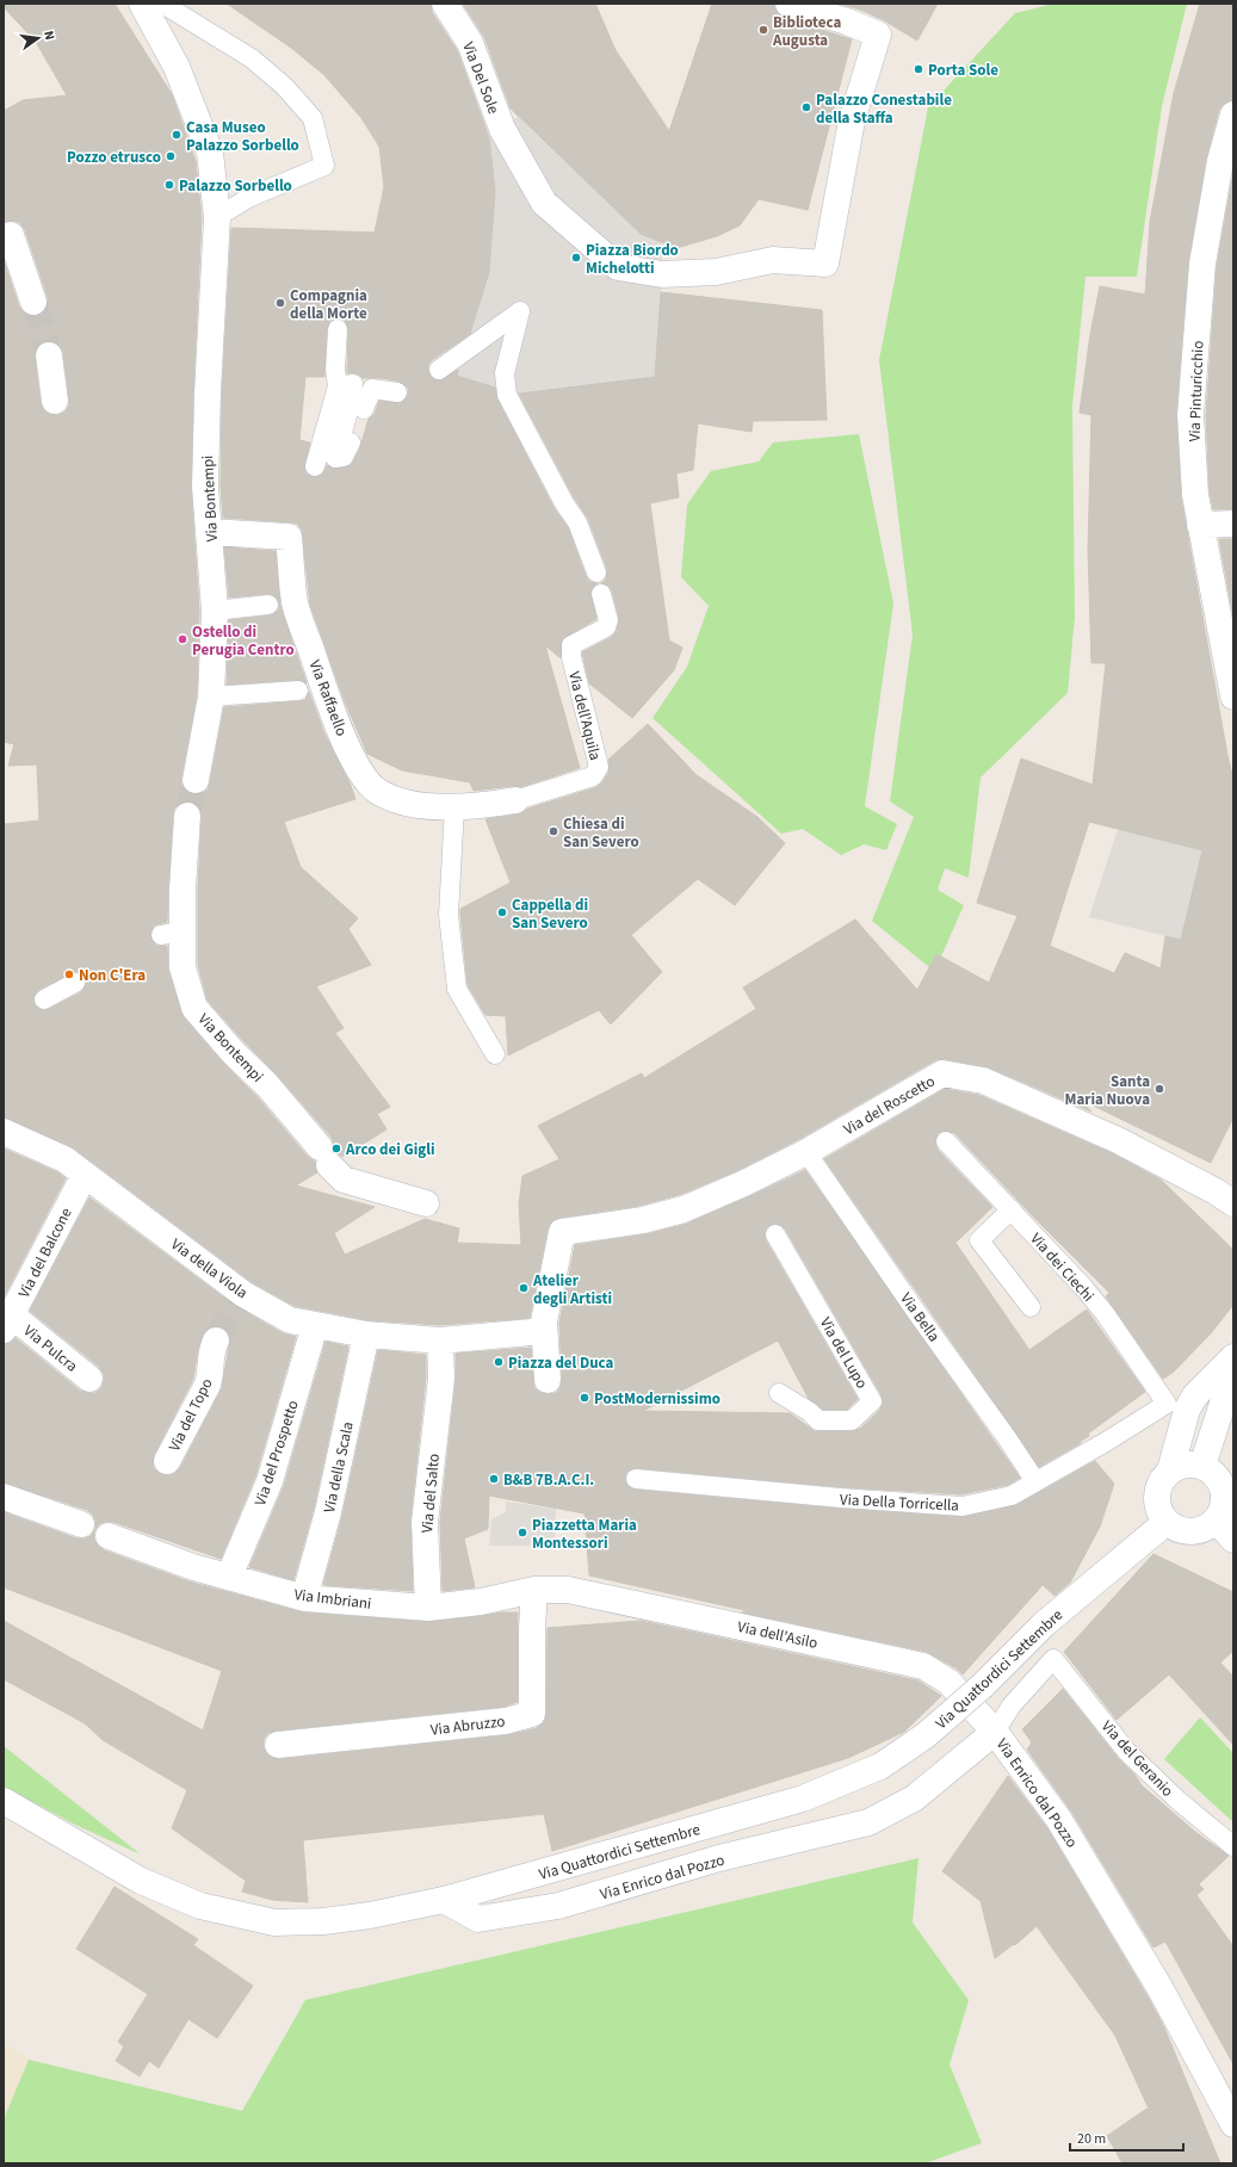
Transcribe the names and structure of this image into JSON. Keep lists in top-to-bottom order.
{
  "streets": {
    "street": [
      "Via Del Sole",
      "Via Pinturicchio",
      "Via Bontempi",
      "Via Raffaello",
      "Via del Roscetto",
      "Via del Balcone",
      "Via della Viola",
      "Via Pulcra",
      "Via del Topo",
      "Via del Prospetto",
      "Via della Scala",
      "Via del Salto",
      "Via Imbriani",
      "Via dell'Asilo",
      "Via Quattordici Settembre",
      "Via Abruzzo",
      "Via Enrico dal Pozzo"
    ],
    "lane": [
      "Via dell'Aquila",
      "Via dei Ciechi",
      "Via Bella",
      "Via del Lupo",
      "Via Della Torricella",
      "Via del Geranio"
    ]
  },
  "crossings": [
    ["Via Bontempi", "Via Raffaello"],
    ["Via Raffaello", "Via dell'Aquila"],
    ["Via del Roscetto", "Via Bella"],
    ["Via del Balcone", "Via della Viola"],
    ["Via del Balcone", "Via Pulcra"],
    ["Via dei Ciechi", "Via Della Torricella"],
    ["Via della Viola", "Via del Prospetto"],
    ["Via della Viola", "Via della Scala"],
    ["Via della Viola", "Via del Salto"],
    ["Via Bella", "Via Della Torricella"],
    ["Via del Prospetto", "Via Imbriani"],
    ["Via della Scala", "Via Imbriani"],
    ["Via del Salto", "Via Imbriani"],
    ["Via Imbriani", "Via dell'Asilo"],
    ["Via Imbriani", "Via Abruzzo"],
    ["Via dell'Asilo", "Via Abruzzo"],
    ["Via dell'Asilo", "Via del Geranio"],
    ["Via dell'Asilo", "Via Enrico dal Pozzo"],
    ["Via Quattordici Settembre", "Via Enrico dal Pozzo"],
    ["Via del Geranio", "Via Enrico dal Pozzo"]
  ],
  "places": [
    "Biblioteca Augusta",
    "Porta Sole",
    "Palazzo Conestabile della Staffa",
    "Casa Museo Palazzo Sorbello",
    "Pozzo etrusco",
    "Palazzo Sorbello",
    "Piazza Biordo Michelotti",
    "Compagnia della Morte",
    "Ostello di Perugia Centro",
    "Chiesa di San Severo",
    "Cappella di San Severo",
    "Non C'Era",
    "Santa Maria Nuova",
    "Arco dei Gigli",
    "Atelier degli Artisti",
    "Piazza del Duca",
    "PostModernissimo",
    "B&B 7B.A.C.I.",
    "Piazzetta Maria Montessori"
  ],
  "scale_bar": "20 m",
  "north": "right"
}
